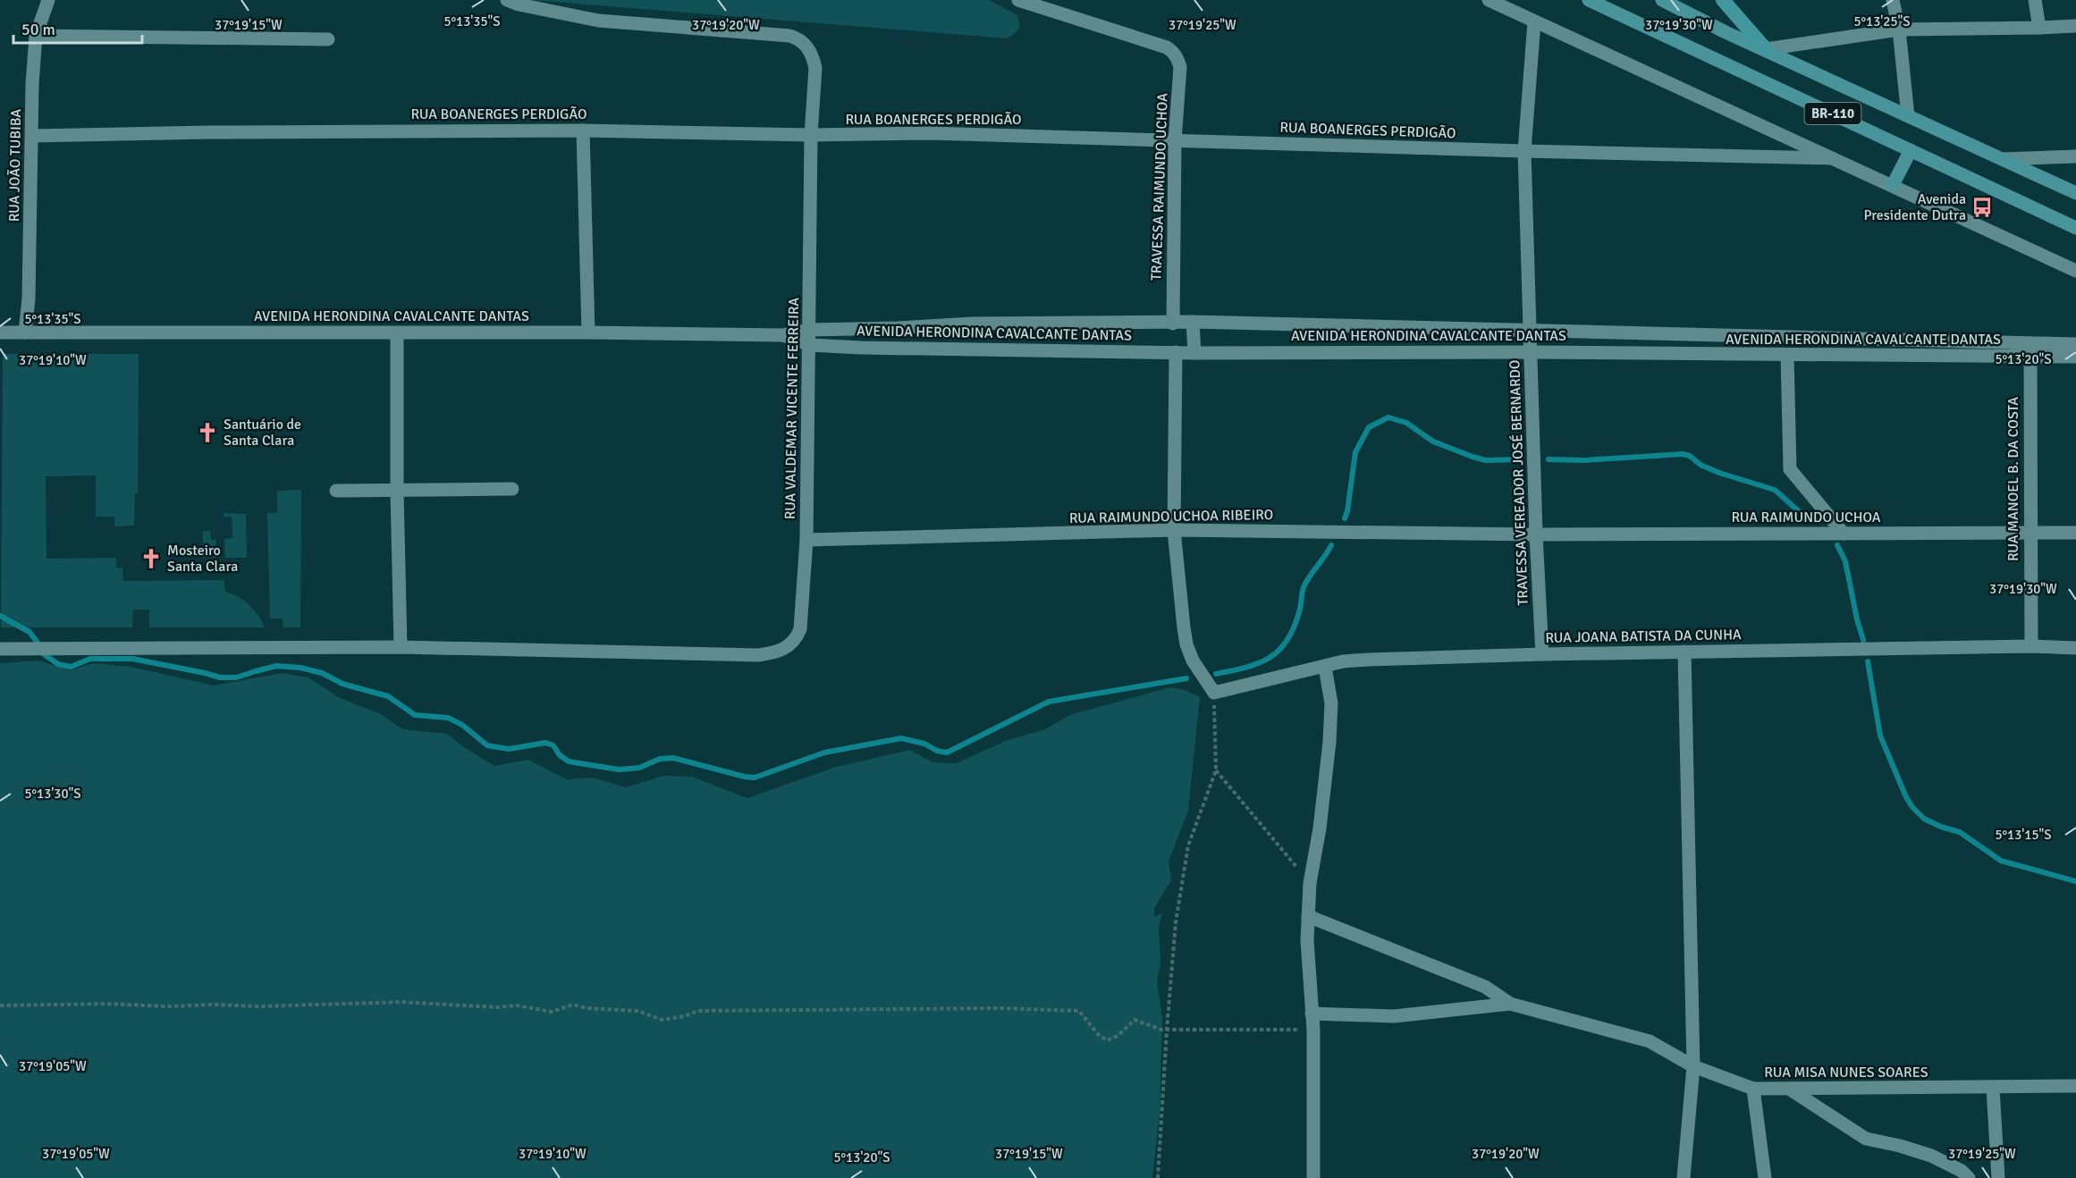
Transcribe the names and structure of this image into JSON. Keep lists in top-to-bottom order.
{
  "streets": {
    "highway": ["BR-110"],
    "street": [
      "RUA BOANERGES PERDIGÃO",
      "RUA JOÃO TUBIBA",
      "TRAVESSA RAIMUNDO UCHOA",
      "AVENIDA HERONDINA CAVALCANTE DANTAS",
      "RUA VALDEMAR VICENTE FERREIRA",
      "RUA MANOEL B. DA COSTA",
      "TRAVESSA VEREADOR JOSÉ BERNARDO",
      "RUA RAIMUNDO UCHOA RIBEIRO",
      "RUA RAIMUNDO UCHOA",
      "RUA JOANA BATISTA DA CUNHA",
      "RUA MISA NUNES SOARES"
    ]
  },
  "crossings": [
    ["RUA BOANERGES PERDIGÃO", "RUA JOÃO TUBIBA"],
    ["RUA BOANERGES PERDIGÃO", "TRAVESSA RAIMUNDO UCHOA"],
    ["RUA BOANERGES PERDIGÃO", "RUA VALDEMAR VICENTE FERREIRA"],
    ["RUA BOANERGES PERDIGÃO", "TRAVESSA VEREADOR JOSÉ BERNARDO"],
    ["RUA JOÃO TUBIBA", "AVENIDA HERONDINA CAVALCANTE DANTAS"],
    ["TRAVESSA RAIMUNDO UCHOA", "AVENIDA HERONDINA CAVALCANTE DANTAS"],
    ["AVENIDA HERONDINA CAVALCANTE DANTAS", "RUA VALDEMAR VICENTE FERREIRA"],
    ["AVENIDA HERONDINA CAVALCANTE DANTAS", "RUA MANOEL B. DA COSTA"],
    ["AVENIDA HERONDINA CAVALCANTE DANTAS", "TRAVESSA VEREADOR JOSÉ BERNARDO"],
    ["RUA VALDEMAR VICENTE FERREIRA", "RUA RAIMUNDO UCHOA RIBEIRO"],
    ["RUA MANOEL B. DA COSTA", "RUA RAIMUNDO UCHOA"],
    ["RUA MANOEL B. DA COSTA", "RUA JOANA BATISTA DA CUNHA"],
    ["TRAVESSA VEREADOR JOSÉ BERNARDO", "RUA RAIMUNDO UCHOA RIBEIRO"],
    ["TRAVESSA VEREADOR JOSÉ BERNARDO", "RUA RAIMUNDO UCHOA"],
    ["TRAVESSA VEREADOR JOSÉ BERNARDO", "RUA JOANA BATISTA DA CUNHA"],
    ["RUA RAIMUNDO UCHOA RIBEIRO", "RUA RAIMUNDO UCHOA"]
  ],
  "places": {
    "bus stop": ["Avenida Presidente Dutra"],
    "church": ["Santuário de Santa Clara", "Mosteiro Santa Clara"]
  },
  "scale_bar": "50 m",
  "coordinates": [
    "5°13'35\"S",
    "5°13'25\"S",
    "37°19'15\"W",
    "37°19'20\"W",
    "37°19'25\"W",
    "37°19'30\"W",
    "5°13'20\"S",
    "37°19'10\"W",
    "5°13'30\"S",
    "5°13'15\"S",
    "37°19'05\"W"
  ]
}
